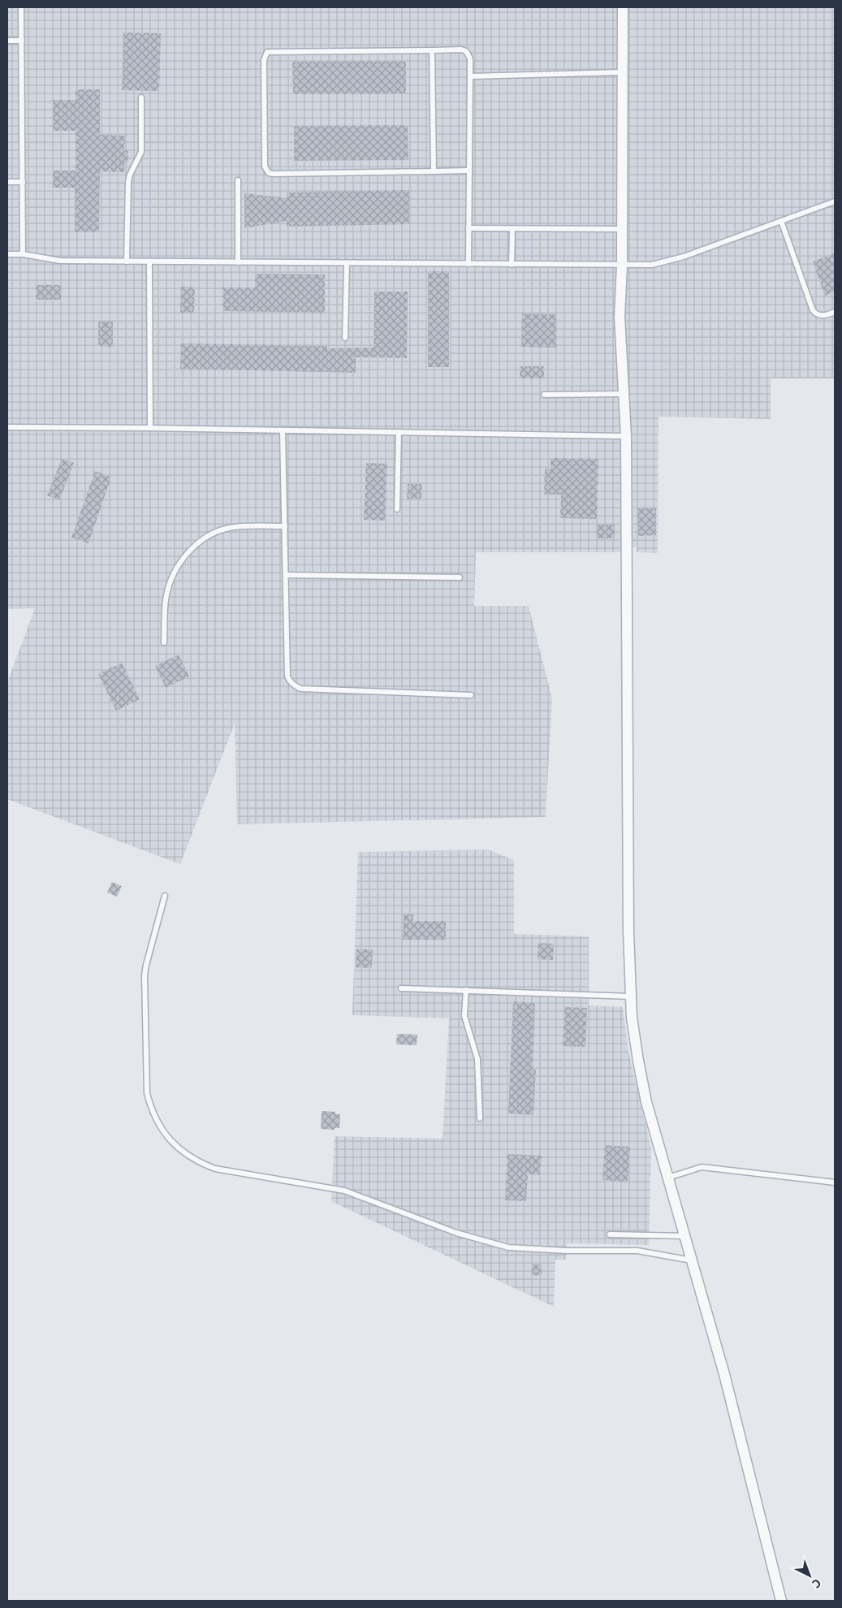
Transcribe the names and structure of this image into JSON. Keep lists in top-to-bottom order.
{
  "north": "bottom right"
}
